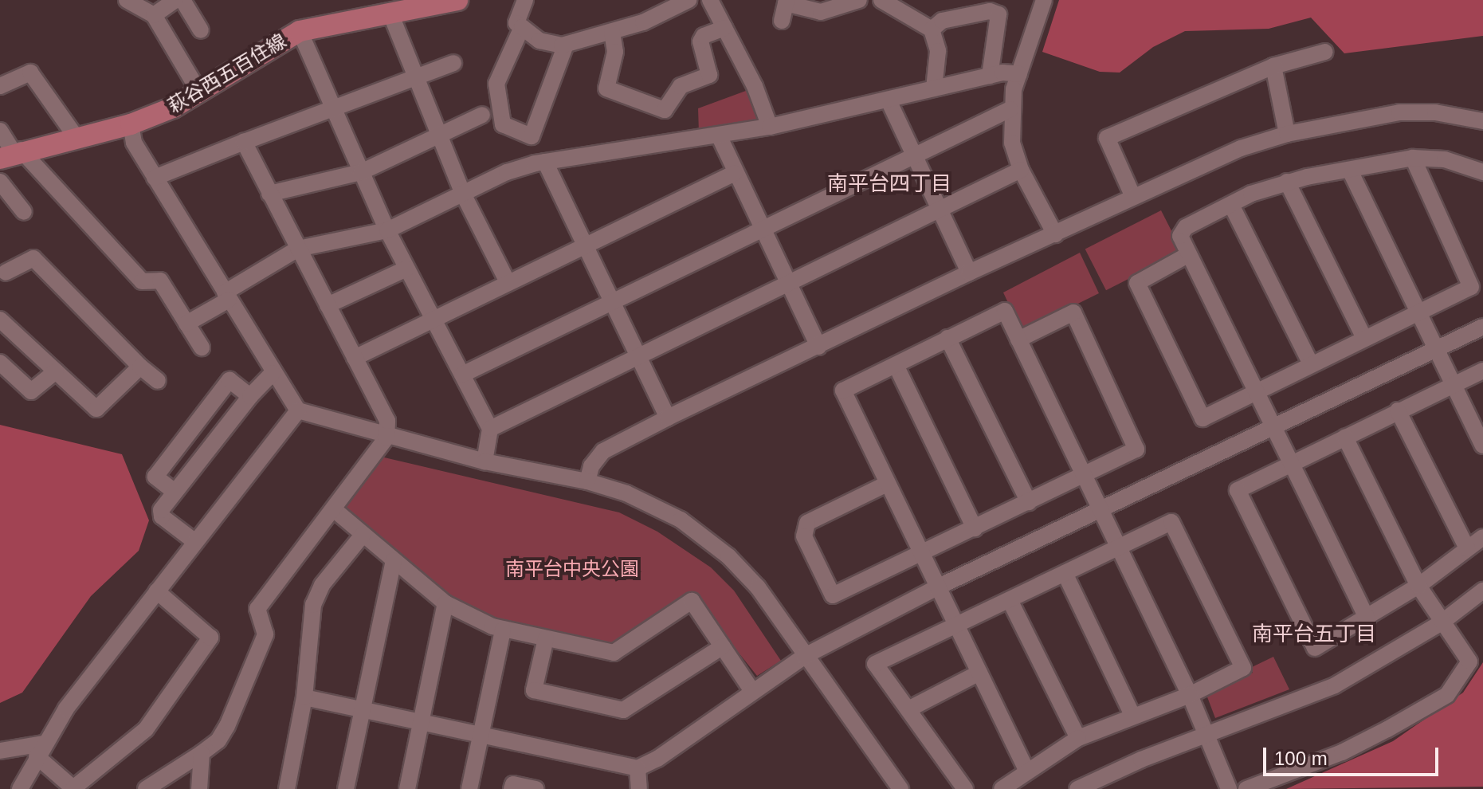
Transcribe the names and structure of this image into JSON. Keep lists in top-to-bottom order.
{
  "streets": {
    "main road": ["萩谷西五百住線"]
  },
  "districts": ["南平台四丁目", "南平台五丁目"],
  "parks": ["南平台中央公園"],
  "scale_bar": "100 m"
}
